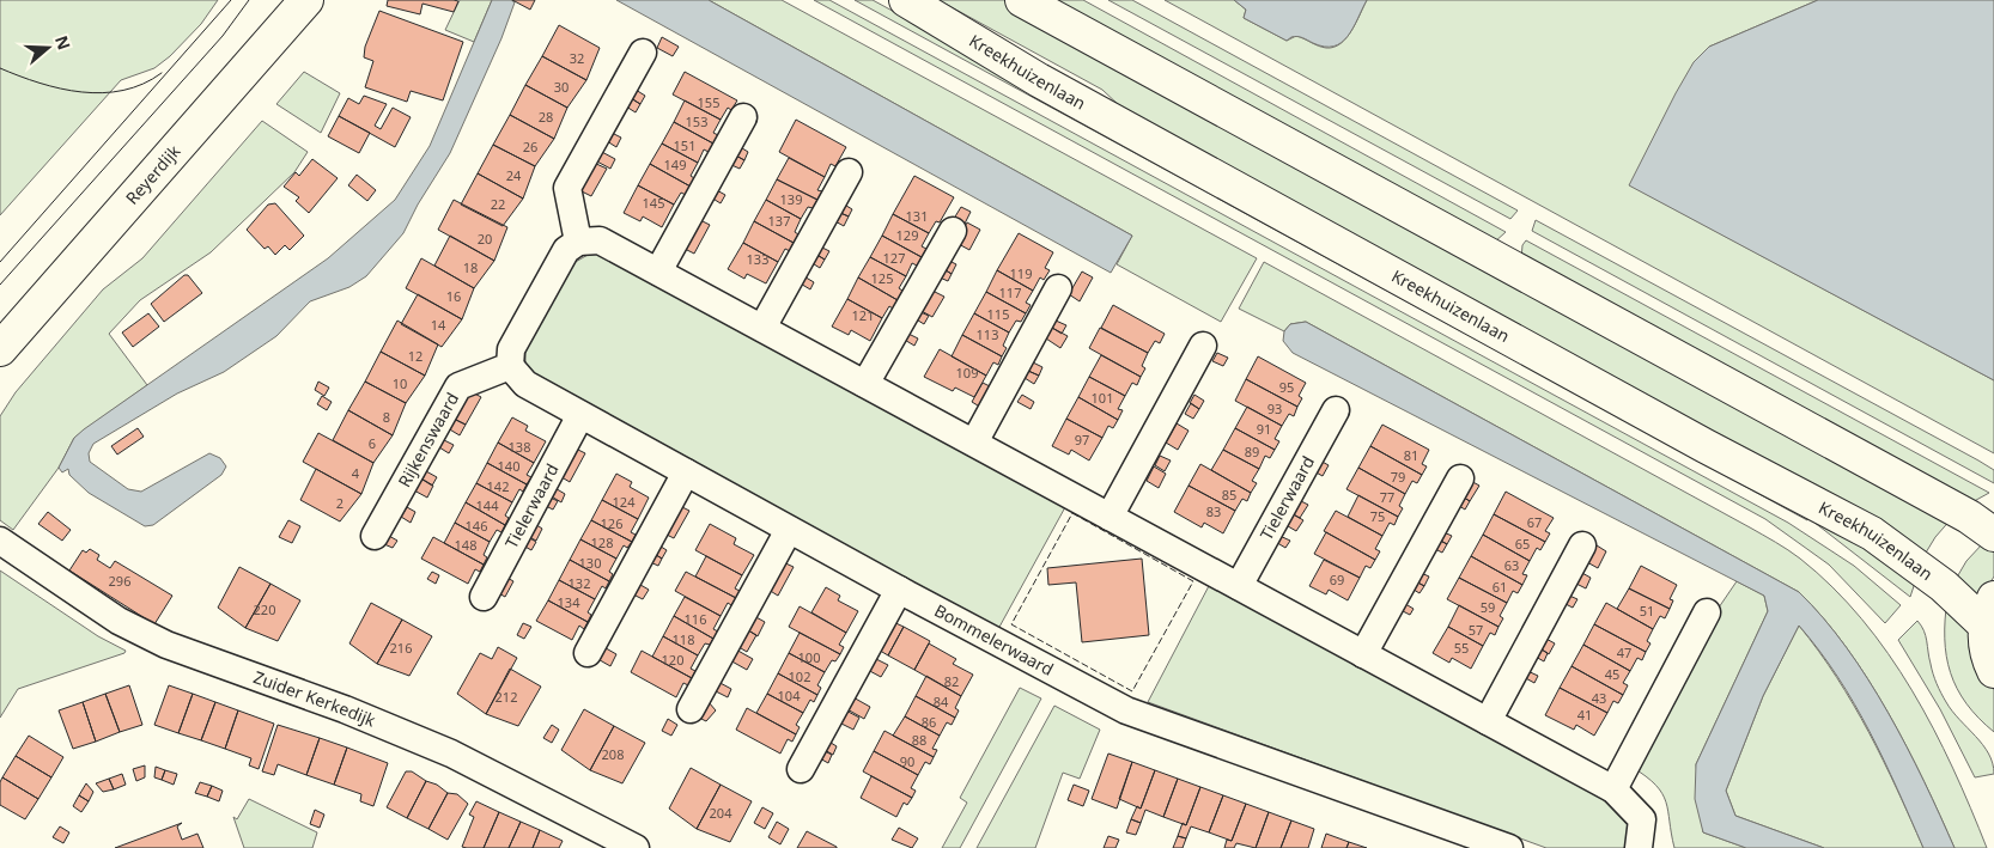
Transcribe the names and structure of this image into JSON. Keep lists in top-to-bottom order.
{
  "streets": {
    "main road": ["Kreekhuizenlaan", "Reyerdijk"],
    "street": [
      "Rijkenswaard",
      "Tielerwaard",
      "Bommelerwaard",
      "Zuider Kerkedijk"
    ]
  },
  "crossings": [
    ["Rijkenswaard", "Bommelerwaard"],
    ["Tielerwaard", "Bommelerwaard"]
  ],
  "house_numbers": [
    "32",
    "30",
    "155",
    "28",
    "153",
    "151",
    "26",
    "149",
    "24",
    "139",
    "145",
    "22",
    "131",
    "137",
    "129",
    "20",
    "127",
    "133",
    "18",
    "119",
    "125",
    "117",
    "16",
    "115",
    "121",
    "14",
    "113",
    "12",
    "109",
    "10",
    "95",
    "101",
    "93",
    "8",
    "91",
    "97",
    "6",
    "138",
    "89",
    "81",
    "140",
    "4",
    "79",
    "142",
    "85",
    "77",
    "124",
    "2",
    "144",
    "83",
    "75",
    "67",
    "126",
    "146",
    "128",
    "65",
    "148",
    "130",
    "63",
    "69",
    "296",
    "132",
    "61",
    "134",
    "59",
    "220",
    "51",
    "116",
    "57",
    "118",
    "216",
    "55",
    "47",
    "100",
    "120",
    "45",
    "102",
    "82",
    "104",
    "212",
    "43",
    "84",
    "41",
    "86",
    "88",
    "208",
    "90",
    "204"
  ],
  "north": "right"
}
